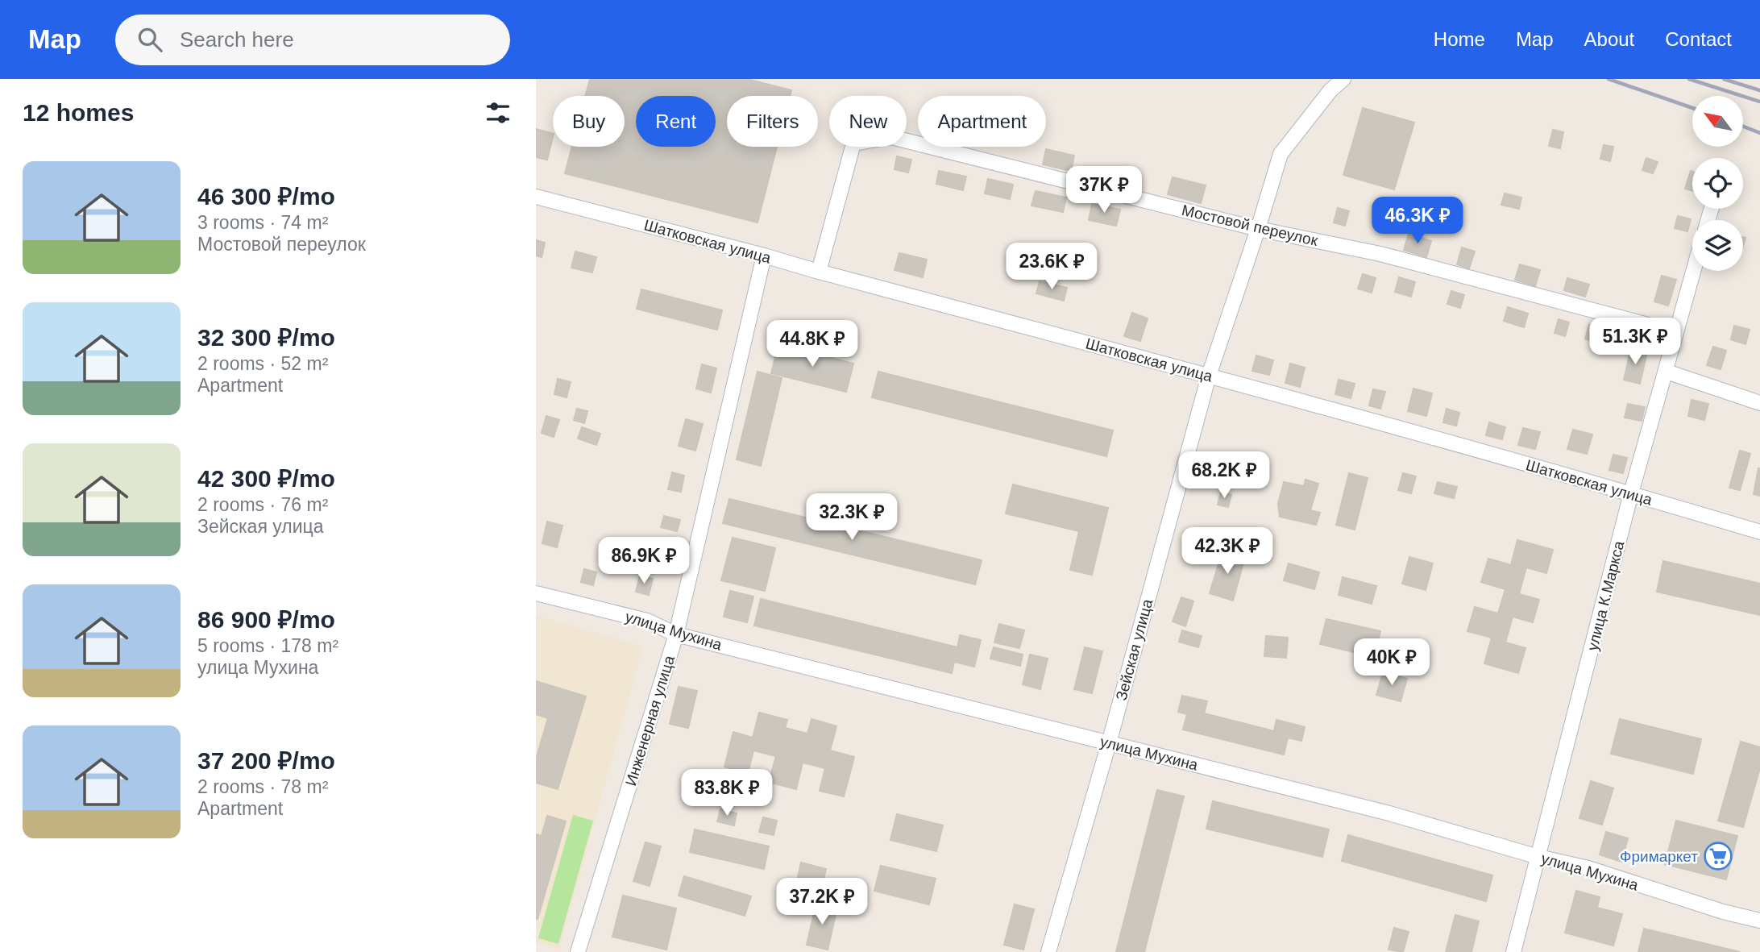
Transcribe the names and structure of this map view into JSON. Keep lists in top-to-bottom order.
{
  "streets": {
    "street": [
      "Мостовой переулок",
      "Шатковская улица",
      "улица К.Маркса",
      "улица Мухина",
      "Зейская улица",
      "Инженерная улица"
    ]
  },
  "crossings": [
    ["Мостовой переулок", "Шатковская улица"],
    ["Мостовой переулок", "улица К.Маркса"],
    ["Мостовой переулок", "Зейская улица"],
    ["Шатковская улица", "улица К.Маркса"],
    ["Шатковская улица", "Зейская улица"],
    ["Шатковская улица", "Инженерная улица"],
    ["улица К.Маркса", "улица Мухина"],
    ["улица Мухина", "Зейская улица"],
    ["улица Мухина", "Инженерная улица"]
  ],
  "places": {
    "supermarket": ["Фримаркет"]
  },
  "north": "top left",
  "page": {
    "header": "Map",
    "search": "Search here",
    "nav": [
      "Home",
      "Map",
      "About",
      "Contact"
    ],
    "heading": "12 homes",
    "chip": [
      "Buy",
      "Rent",
      "Filters",
      "New",
      "Apartment"
    ],
    "list": [
      {
        "name": "46 300 ₽/mo",
        "note": "3 rooms · 74 m² · Мостовой переулок"
      },
      {
        "name": "32 300 ₽/mo",
        "note": "2 rooms · 52 m² · Apartment"
      },
      {
        "name": "42 300 ₽/mo",
        "note": "2 rooms · 76 m² · Зейская улица"
      },
      {
        "name": "86 900 ₽/mo",
        "note": "5 rooms · 178 m² · улица Мухина"
      },
      {
        "name": "37 200 ₽/mo",
        "note": "2 rooms · 78 m² · Apartment"
      }
    ],
    "price": [
      "37K ₽",
      "46.3K ₽",
      "23.6K ₽",
      "51.3K ₽",
      "44.8K ₽",
      "68.2K ₽",
      "32.3K ₽",
      "42.3K ₽",
      "86.9K ₽",
      "40K ₽",
      "83.8K ₽",
      "37.2K ₽"
    ]
  }
}
